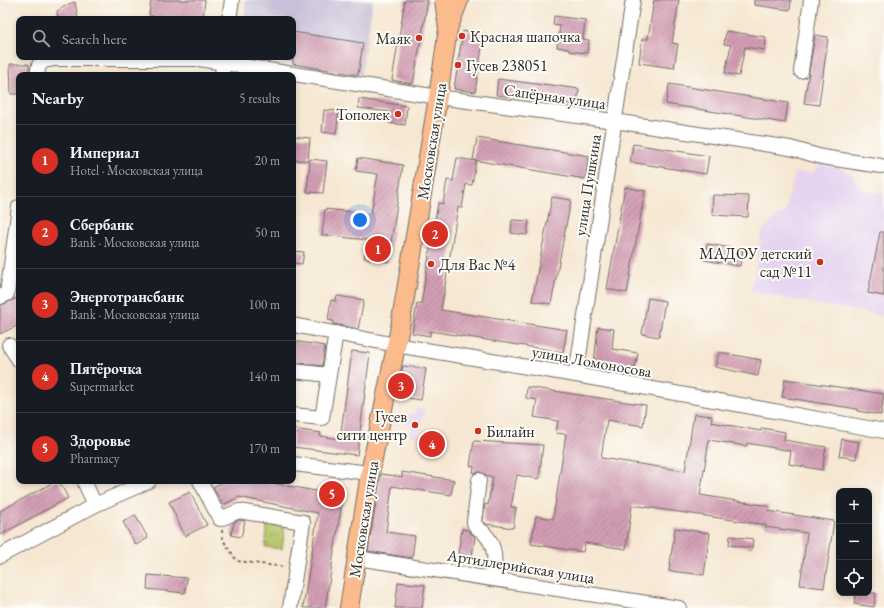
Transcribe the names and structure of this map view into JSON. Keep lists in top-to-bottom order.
{
  "streets": {
    "main road": ["Московская улица"],
    "street": [
      "Сапёрная улица",
      "улица Пушкина",
      "улица Ломоносова",
      "Артиллерийская улица"
    ]
  },
  "crossings": [
    ["Сапёрная улица", "Московская улица"],
    ["Сапёрная улица", "улица Пушкина"],
    ["Московская улица", "улица Ломоносова"],
    ["Московская улица", "Артиллерийская улица"],
    ["улица Пушкина", "улица Ломоносова"]
  ],
  "places": [
    "Красная шапочка",
    "Маяк",
    "Гусев 238051",
    "Тополек",
    "МАДОУ детский сад №11",
    "Для Вас №4",
    "Гусев сити центр",
    "Билайн"
  ],
  "page": {
    "search": "Search here",
    "heading": ["Nearby", "5 results"],
    "list": [
      {
        "mark": "1",
        "name": "Империал",
        "note": "Hotel · Московская улица",
        "value": "20 m"
      },
      {
        "mark": "2",
        "name": "Сбербанк",
        "note": "Bank · Московская улица",
        "value": "50 m"
      },
      {
        "mark": "3",
        "name": "Энерготрансбанк",
        "note": "Bank · Московская улица",
        "value": "100 m"
      },
      {
        "mark": "4",
        "name": "Пятёрочка",
        "note": "Supermarket",
        "value": "140 m"
      },
      {
        "mark": "5",
        "name": "Здоровье",
        "note": "Pharmacy",
        "value": "170 m"
      }
    ],
    "pins": [
      "2",
      "1",
      "3",
      "4",
      "5"
    ],
    "map_buttons": ["+", "−"]
  }
}
